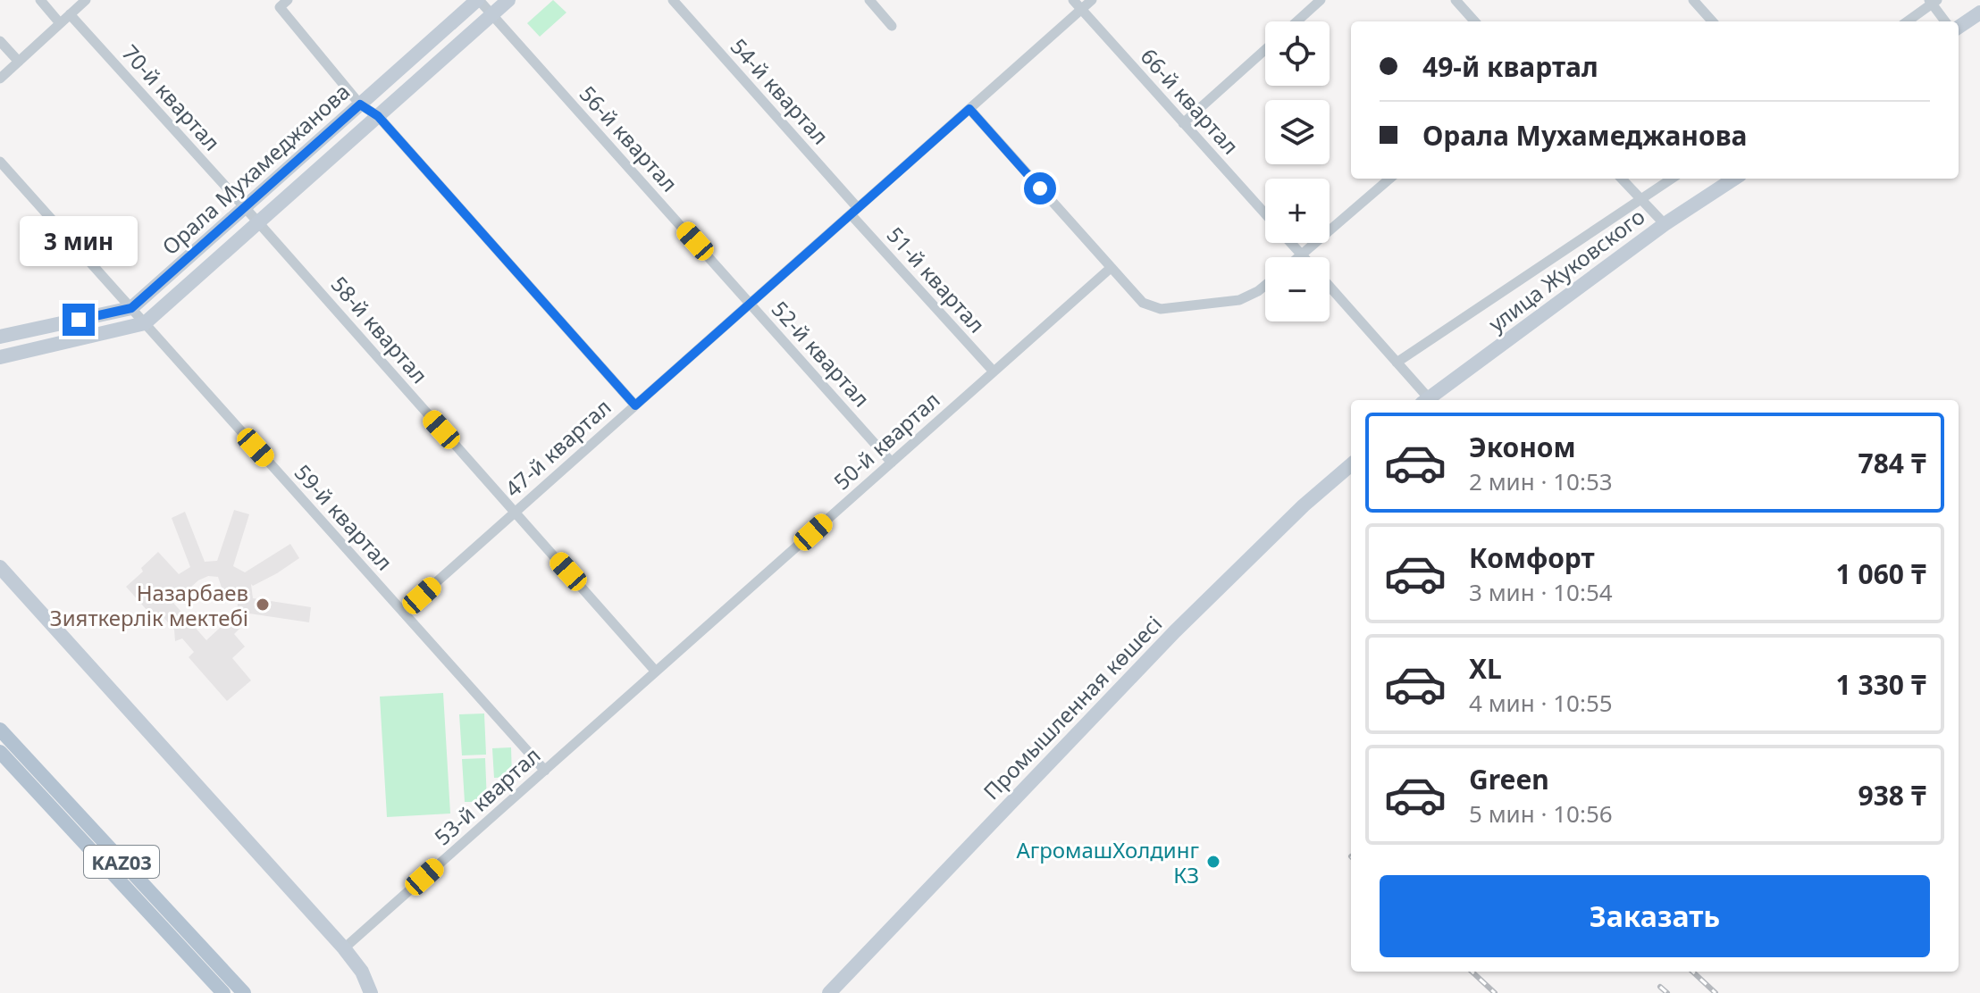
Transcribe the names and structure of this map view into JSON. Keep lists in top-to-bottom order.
{
  "streets": {
    "main road": ["KАZ03"],
    "street": [
      "54-й квартал",
      "70-й квартал",
      "66-й квартал",
      "56-й квартал",
      "Орала Мухамеджанова",
      "улица Жуковского",
      "51-й квартал",
      "58-й квартал",
      "52-й квартал",
      "50-й квартал",
      "47-й квартал",
      "59-й квартал",
      "Промышленная көшесі",
      "53-й квартал"
    ]
  },
  "crossings": [
    ["54-й квартал", "51-й квартал"],
    ["54-й квартал", "47-й квартал"],
    ["70-й квартал", "Орала Мухамеджанова"],
    ["70-й квартал", "58-й квартал"],
    ["66-й квартал", "47-й квартал"],
    ["56-й квартал", "Орала Мухамеджанова"],
    ["56-й квартал", "52-й квартал"],
    ["56-й квартал", "47-й квартал"],
    ["Орала Мухамеджанова", "58-й квартал"],
    ["Орала Мухамеджанова", "59-й квартал"],
    ["51-й квартал", "50-й квартал"],
    ["51-й квартал", "47-й квартал"],
    ["58-й квартал", "50-й квартал"],
    ["58-й квартал", "47-й квартал"],
    ["58-й квартал", "53-й квартал"],
    ["52-й квартал", "50-й квартал"],
    ["52-й квартал", "47-й квартал"],
    ["50-й квартал", "53-й квартал"],
    ["47-й квартал", "59-й квартал"],
    ["59-й квартал", "53-й квартал"]
  ],
  "places": ["Назарбаев Зияткерлік мектебі", "АгромашХолдинг КЗ"],
  "page": {
    "map_buttons": ["+", "−"],
    "banner": ["49-й квартал", "Орала Мухамеджанова"],
    "bubble": "3 мин",
    "list": [
      {
        "name": "Эконом",
        "note": "2 мин · 10:53",
        "value": "784 ₸"
      },
      {
        "name": "Комфорт",
        "note": "3 мин · 10:54",
        "value": "1 060 ₸"
      },
      {
        "name": "XL",
        "note": "4 мин · 10:55",
        "value": "1 330 ₸"
      },
      {
        "name": "Green",
        "note": "5 мин · 10:56",
        "value": "938 ₸"
      }
    ],
    "buttons": "Заказать"
  }
}
